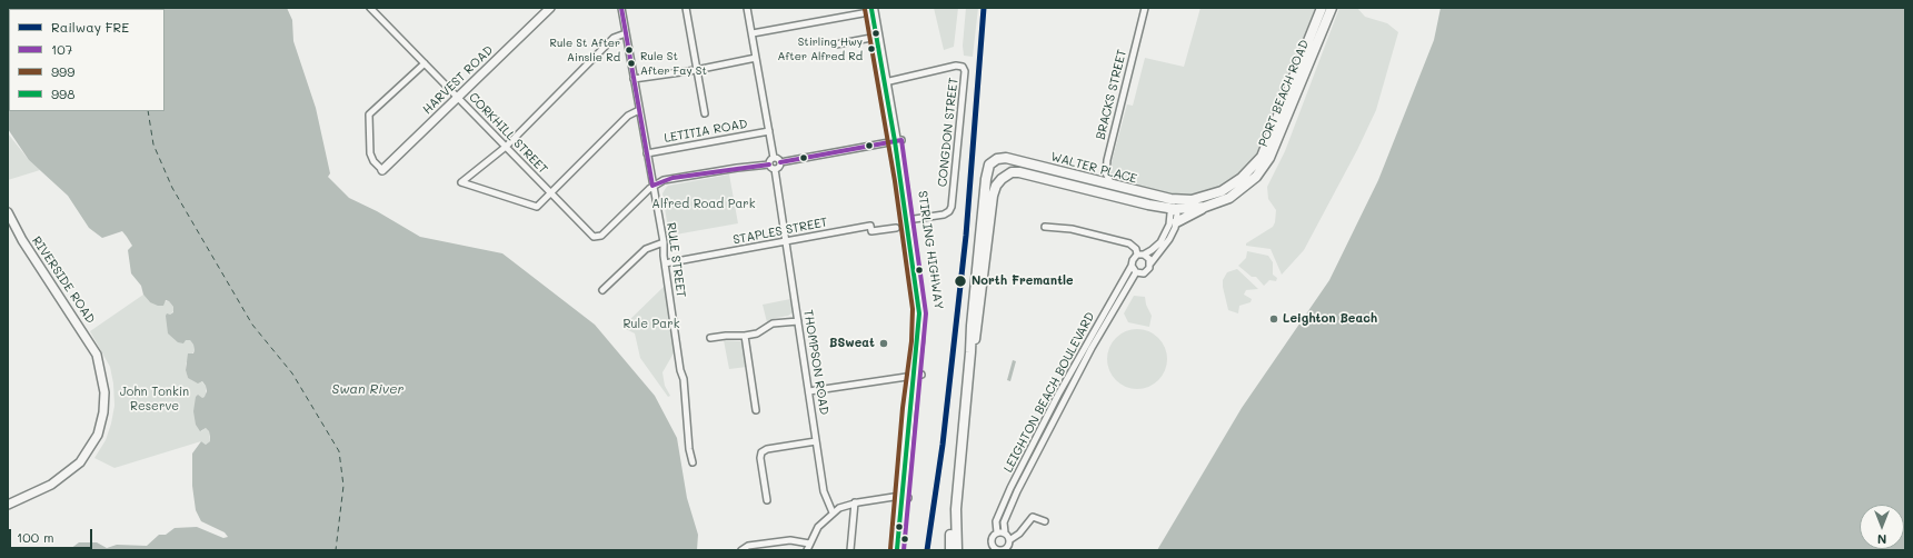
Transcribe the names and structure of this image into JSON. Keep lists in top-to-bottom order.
{
  "streets": {
    "highway": ["STIRLING HIGHWAY"],
    "main road": ["PORT BEACH ROAD", "WALTER PLACE"],
    "street": [
      "HARVEST ROAD",
      "BRACKS STREET",
      "LETITIA ROAD",
      "CONGDON STREET",
      "CORKHILL STREET",
      "STAPLES STREET",
      "RULE STREET",
      "RIVERSIDE ROAD",
      "THOMPSON ROAD",
      "LEIGHTON BEACH BOULEVARD"
    ]
  },
  "crossings": [
    ["HARVEST ROAD", "CORKHILL STREET"],
    ["PORT BEACH ROAD", "WALTER PLACE"],
    ["BRACKS STREET", "WALTER PLACE"],
    ["LETITIA ROAD", "RULE STREET"],
    ["CONGDON STREET", "STIRLING HIGHWAY"],
    ["CORKHILL STREET", "RULE STREET"],
    ["STAPLES STREET", "RULE STREET"],
    ["STAPLES STREET", "THOMPSON ROAD"]
  ],
  "water": ["Swan River"],
  "parks": ["Alfred Road Park", "Rule Park", "John Tonkin Reserve"],
  "places": [
    "Stirling Hwy After Alfred Rd",
    "Rule St After Ainslie Rd",
    "Rule St After Fay St",
    "North Fremantle",
    "Leighton Beach",
    "BSweat"
  ],
  "lines": [
    "rail line FRE",
    "transit line 107",
    "transit line 999",
    "transit line 998"
  ],
  "legend": [
    "Railway FRE",
    "107",
    "999",
    "998"
  ],
  "scale_bar": "100 m",
  "north": "bottom"
}
